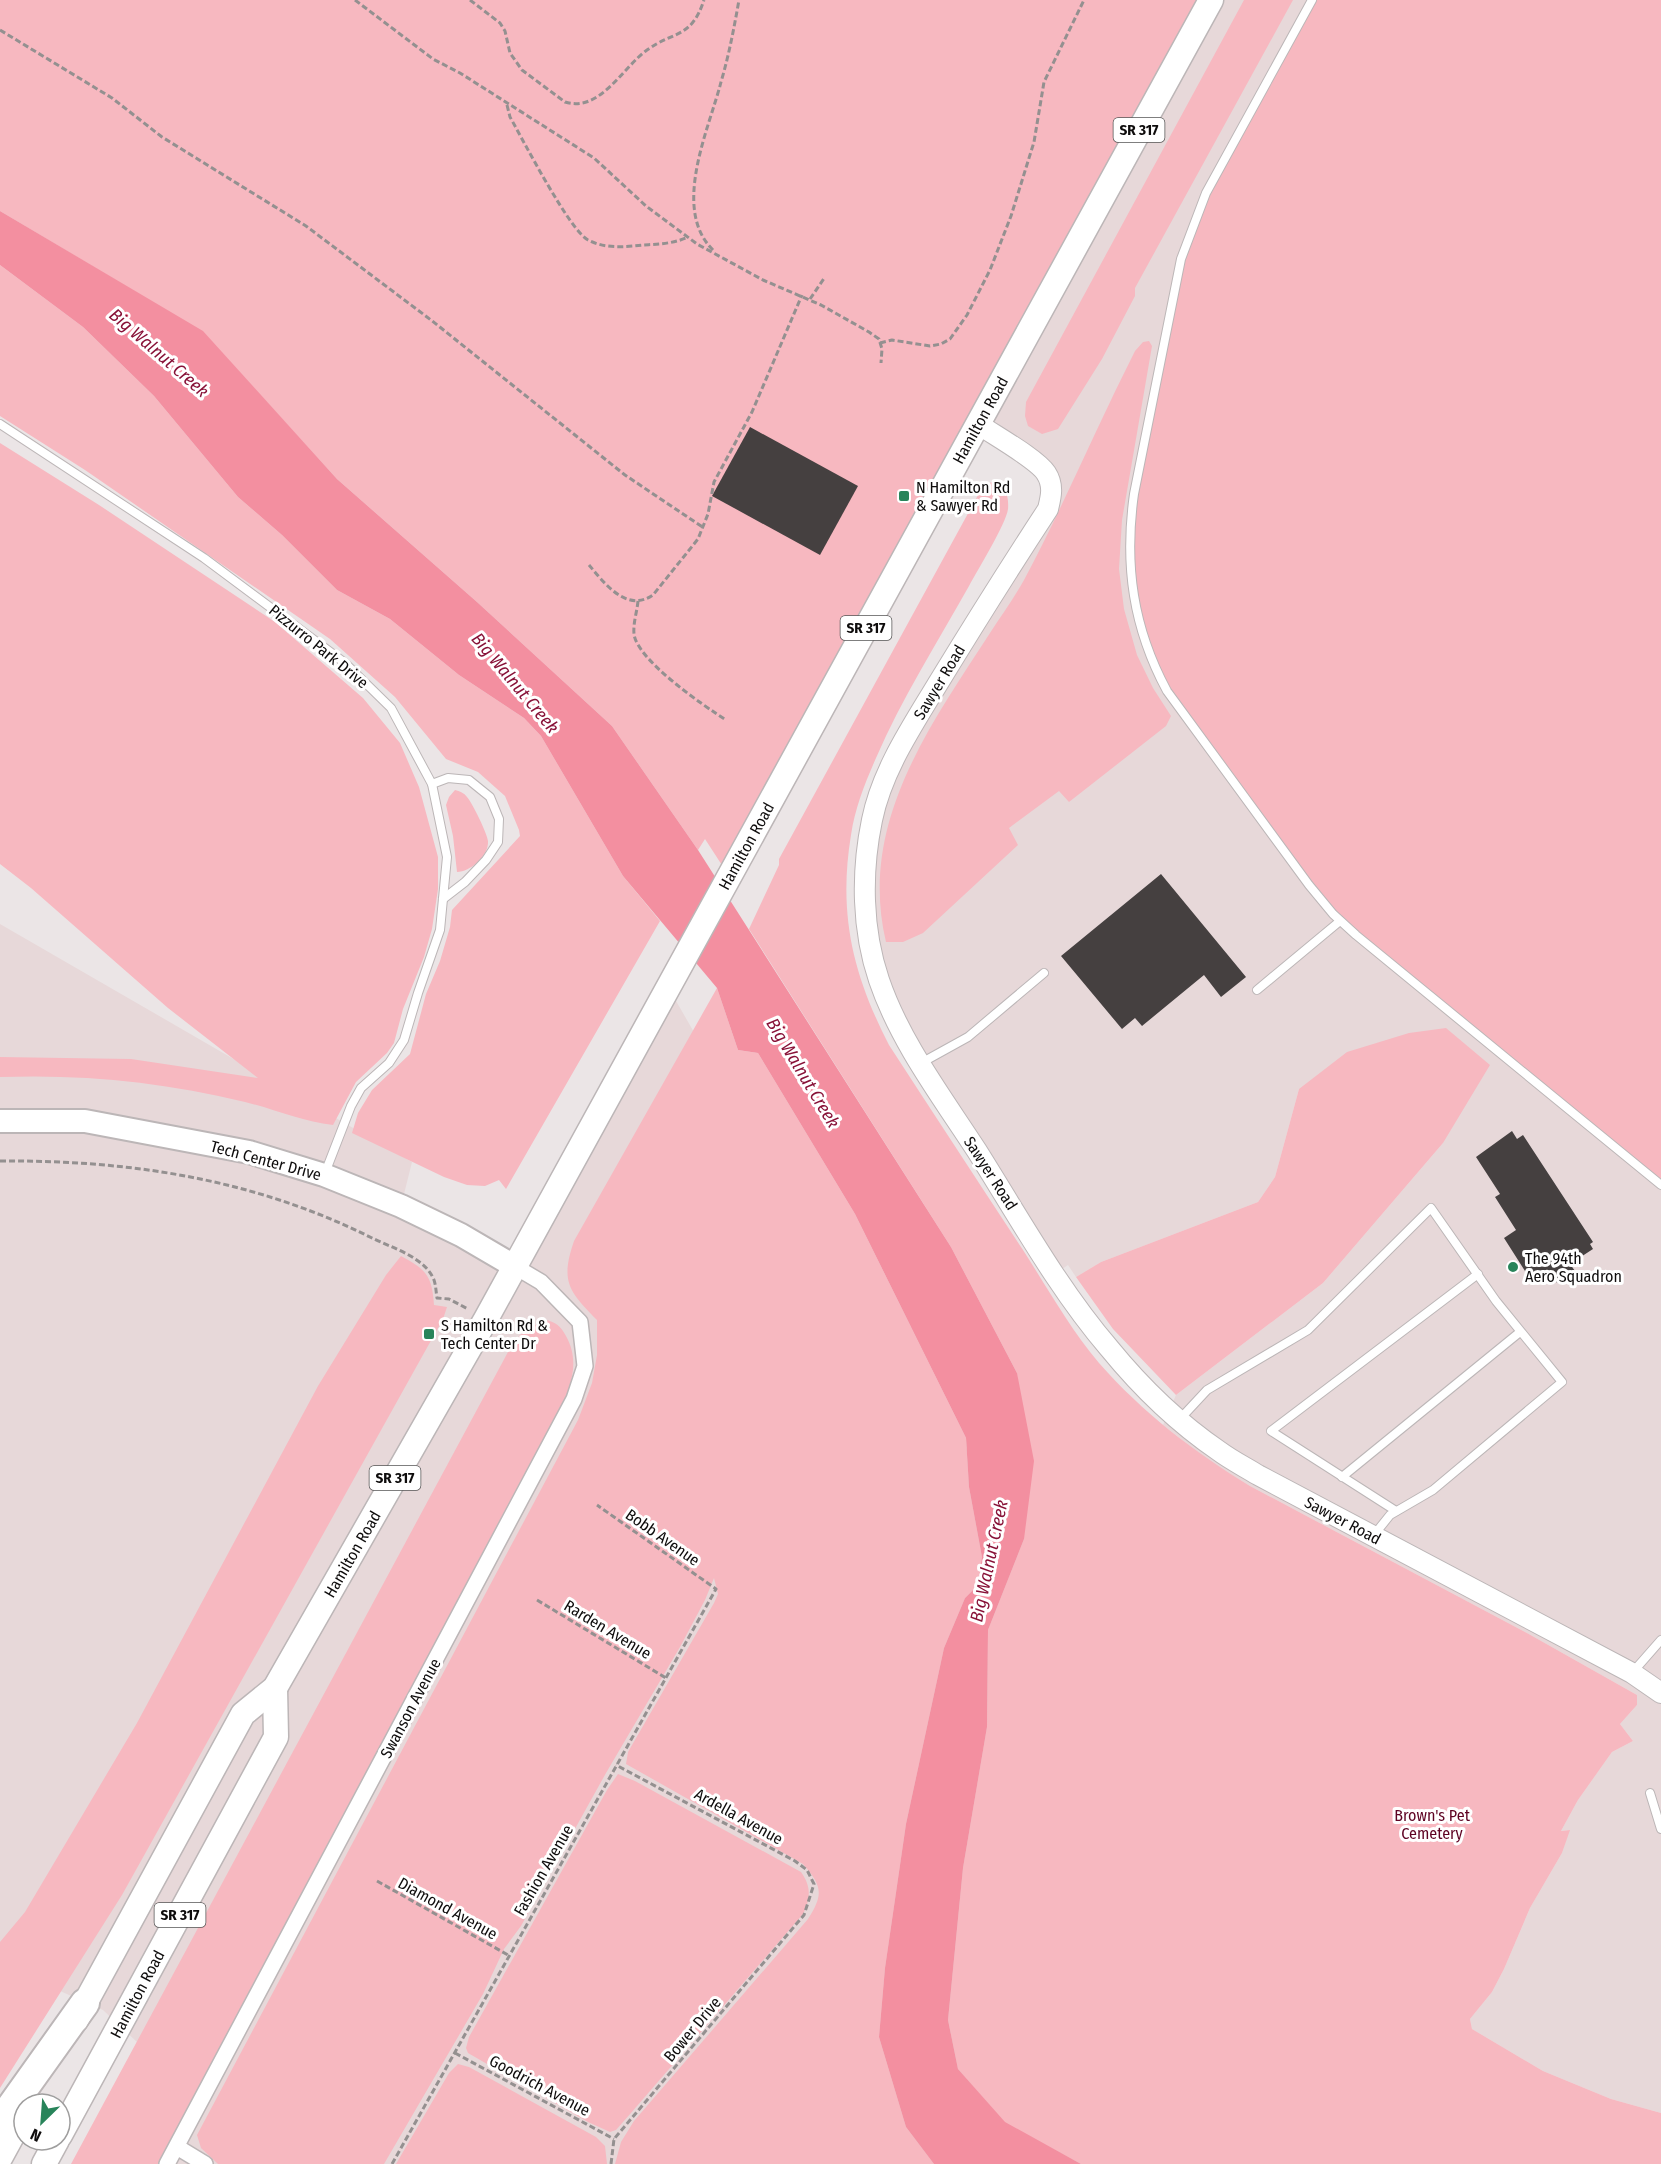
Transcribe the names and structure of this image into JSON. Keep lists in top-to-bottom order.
{
  "streets": {
    "main road": ["SR 317", "Hamilton Road", "Tech Center Drive"],
    "street": ["Sawyer Road", "Swanson Avenue"],
    "lane": ["Pizzurro Park Drive"],
    "path": [
      "Bobb Avenue",
      "Rarden Avenue",
      "Ardella Avenue",
      "Fashion Avenue",
      "Diamond Avenue",
      "Bower Drive",
      "Goodrich Avenue"
    ]
  },
  "crossings": [
    ["Hamilton Road", "Sawyer Road"],
    ["Hamilton Road", "Tech Center Drive"],
    ["Hamilton Road", "Swanson Avenue"],
    ["Pizzurro Park Drive", "Tech Center Drive"],
    ["Tech Center Drive", "Swanson Avenue"],
    ["Bobb Avenue", "Fashion Avenue"],
    ["Rarden Avenue", "Fashion Avenue"],
    ["Ardella Avenue", "Fashion Avenue"],
    ["Ardella Avenue", "Bower Drive"],
    ["Fashion Avenue", "Diamond Avenue"],
    ["Fashion Avenue", "Goodrich Avenue"],
    ["Bower Drive", "Goodrich Avenue"]
  ],
  "water": ["Big Walnut Creek"],
  "parks": ["Brown's Pet Cemetery"],
  "places": {
    "transit": ["N Hamilton Rd & Sawyer Rd", "S Hamilton Rd & Tech Center Dr"],
    "other": ["The 94th Aero Squadron"]
  },
  "north": "bottom left"
}
